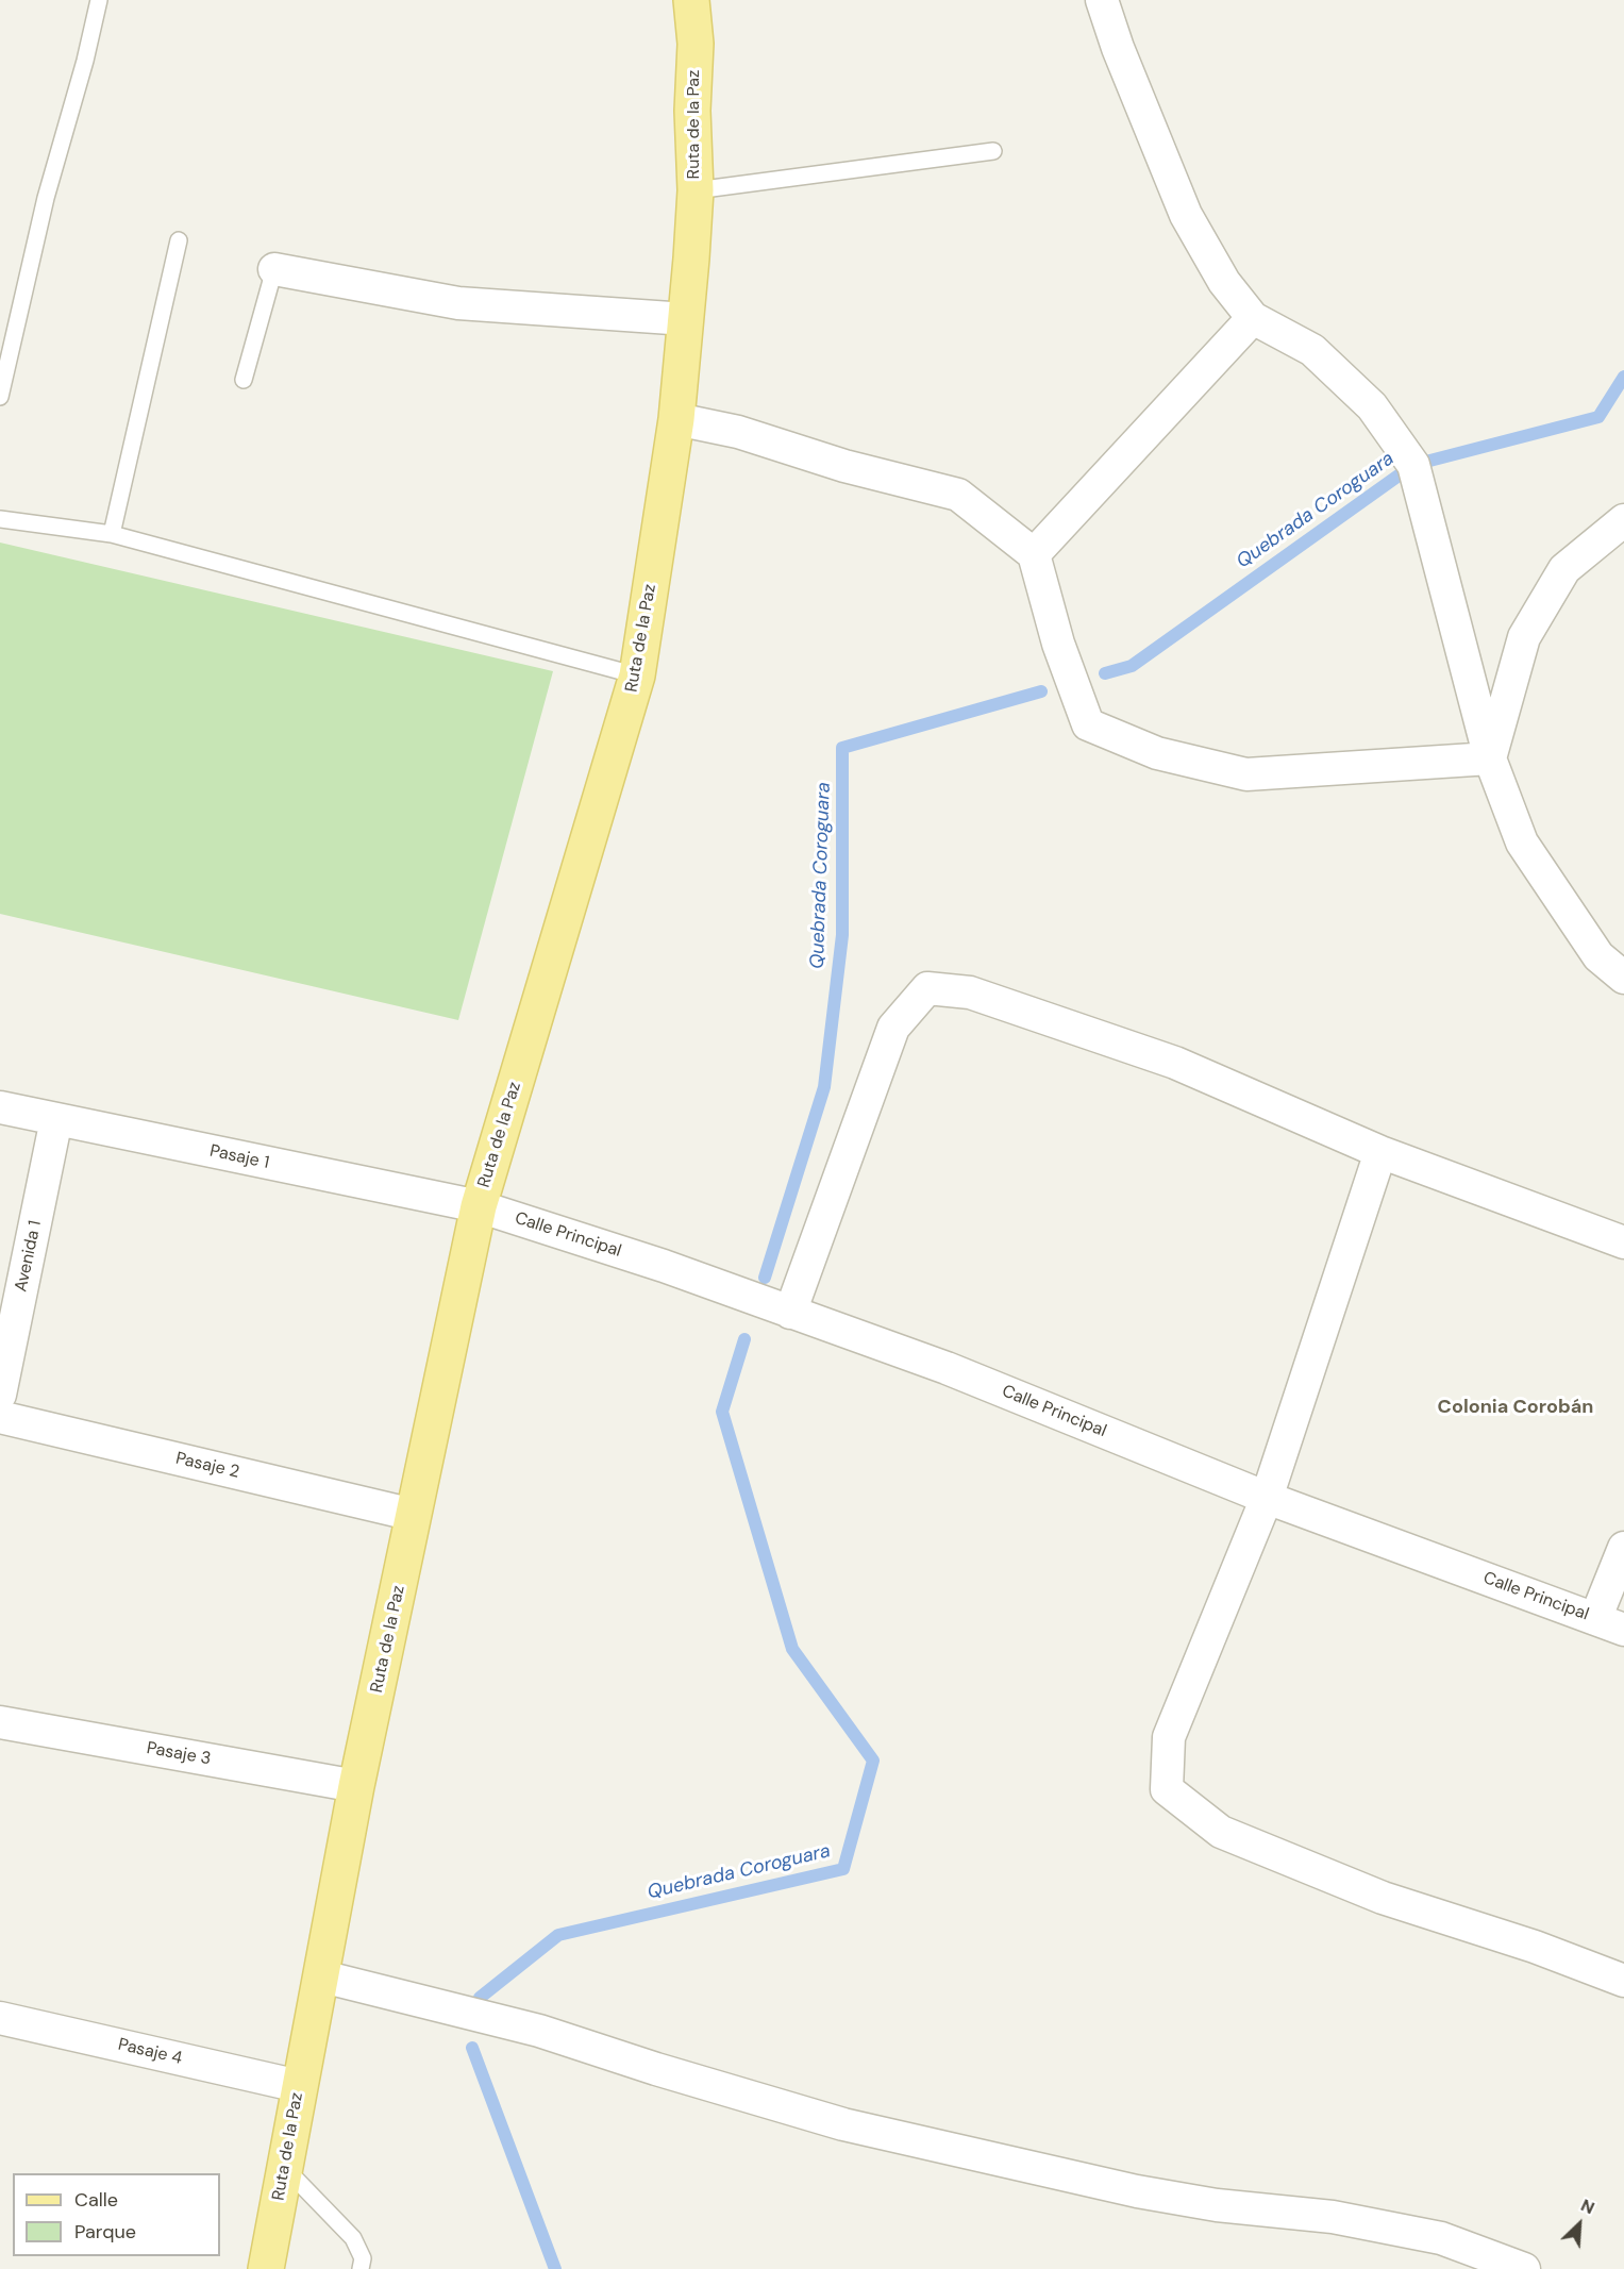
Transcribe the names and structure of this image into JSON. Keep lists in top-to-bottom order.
{
  "streets": {
    "main road": ["Ruta de la Paz"],
    "street": [
      "Pasaje 1",
      "Calle Principal",
      "Avenida 1",
      "Pasaje 2",
      "Pasaje 3",
      "Pasaje 4"
    ]
  },
  "crossings": [
    ["Ruta de la Paz", "Pasaje 1"],
    ["Ruta de la Paz", "Calle Principal"],
    ["Ruta de la Paz", "Pasaje 2"],
    ["Ruta de la Paz", "Pasaje 3"],
    ["Ruta de la Paz", "Pasaje 4"],
    ["Pasaje 1", "Calle Principal"],
    ["Pasaje 1", "Avenida 1"]
  ],
  "districts": ["Colonia Corobán"],
  "water": ["Quebrada Coroguara"],
  "legend": ["Calle", "Parque"],
  "north": "top right"
}
